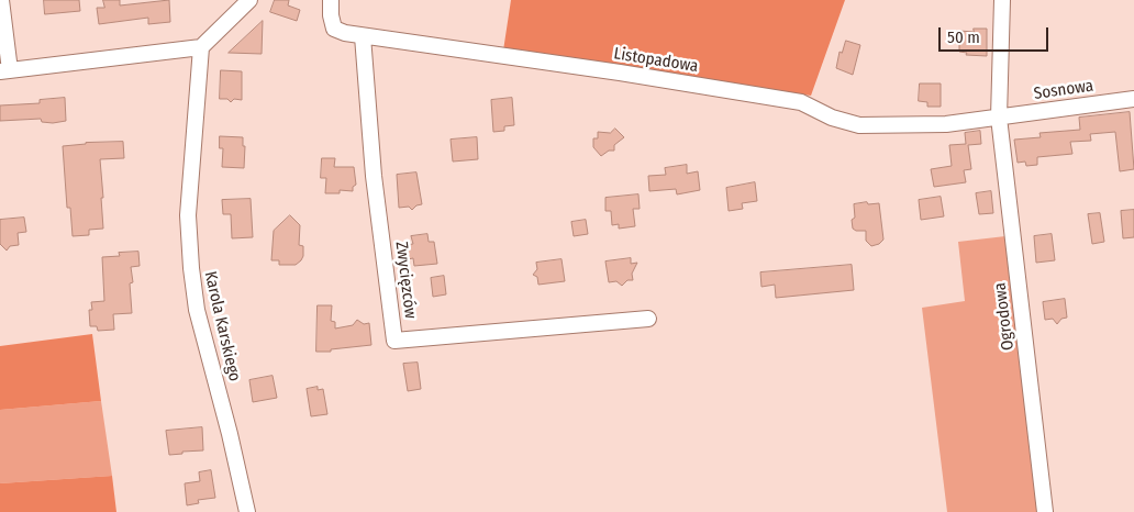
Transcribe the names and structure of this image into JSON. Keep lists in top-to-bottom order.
{
  "streets": {
    "street": [
      "Listopadowa",
      "Sosnowa",
      "Zwycięzców",
      "Ogrodowa",
      "Karola Karskiego"
    ]
  },
  "crossings": [
    ["Listopadowa", "Sosnowa"],
    ["Listopadowa", "Zwycięzców"],
    ["Listopadowa", "Ogrodowa"],
    ["Sosnowa", "Ogrodowa"]
  ],
  "scale_bar": "50 m"
}
